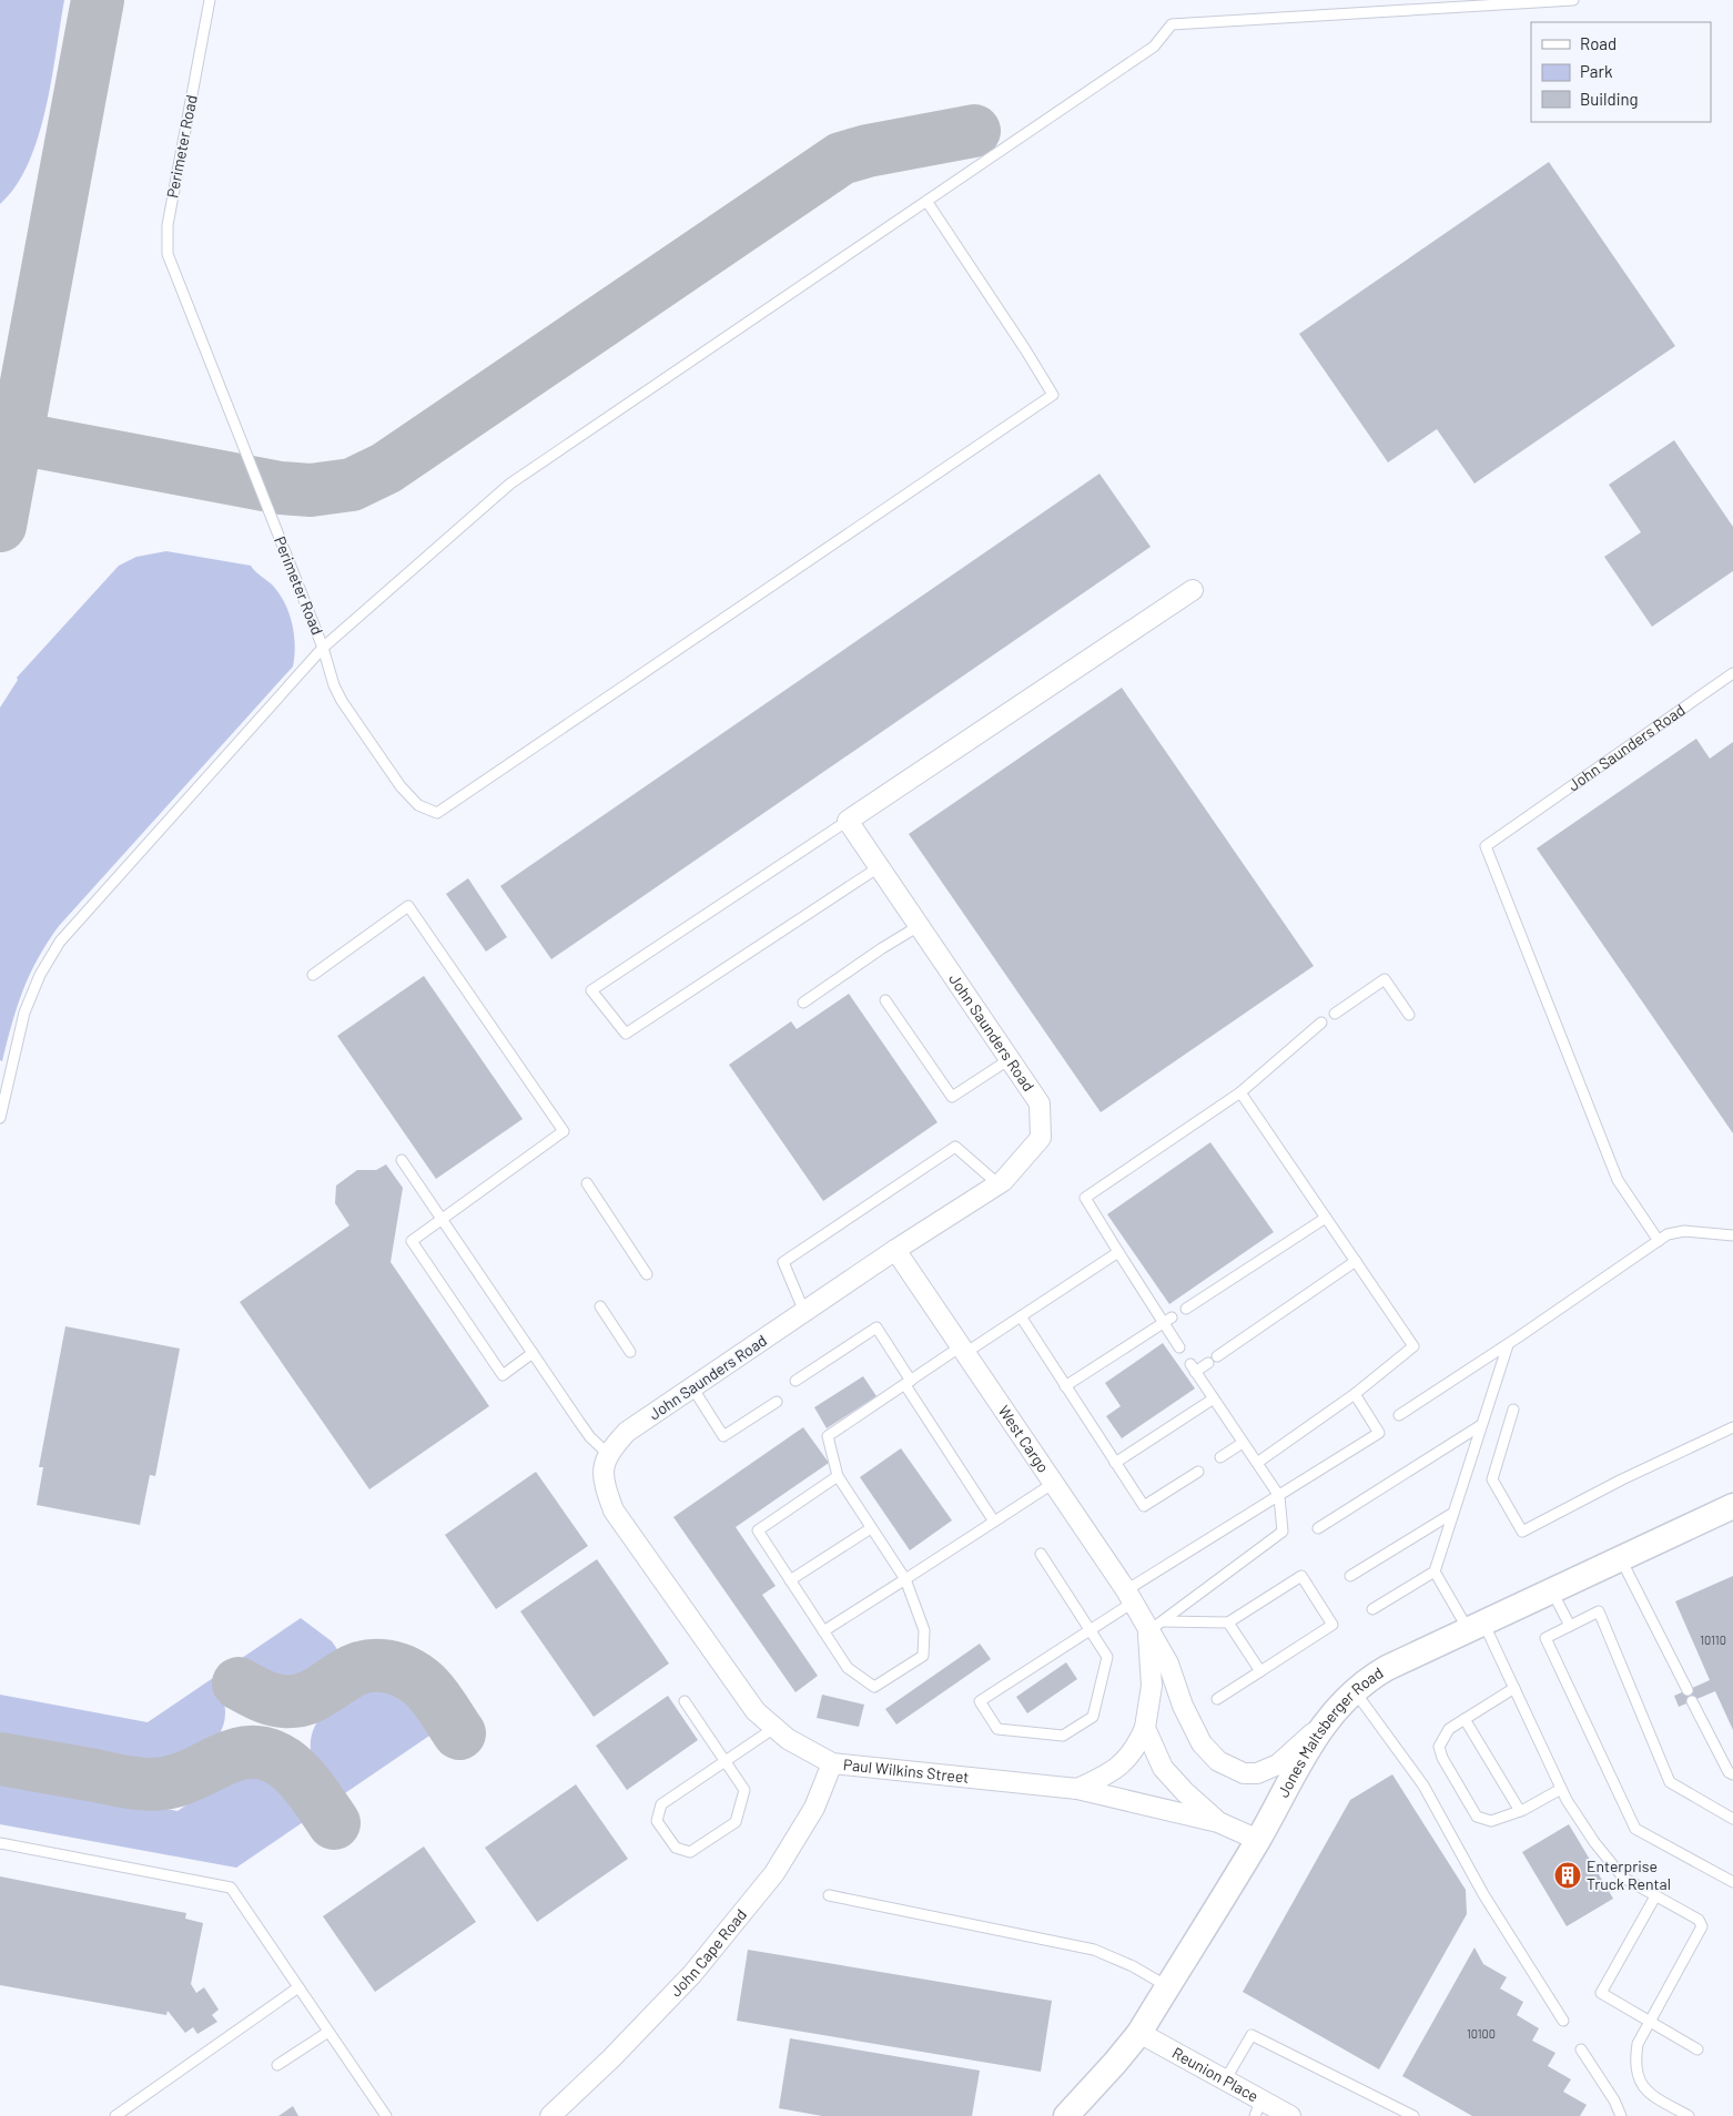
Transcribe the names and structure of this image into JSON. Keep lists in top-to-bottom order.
{
  "streets": {
    "street": [
      "John Saunders Road",
      "West Cargo",
      "Jones Maltsberger Road",
      "Paul Wilkins Street",
      "John Cape Road",
      "Reunion Place"
    ],
    "lane": ["Perimeter Road"]
  },
  "crossings": [
    ["John Saunders Road", "West Cargo"],
    ["John Saunders Road", "Paul Wilkins Street"],
    ["West Cargo", "Jones Maltsberger Road"],
    ["West Cargo", "Paul Wilkins Street"],
    ["Jones Maltsberger Road", "Paul Wilkins Street"],
    ["Jones Maltsberger Road", "Reunion Place"],
    ["Paul Wilkins Street", "John Cape Road"]
  ],
  "places": {
    "building": ["Enterprise Truck Rental"]
  },
  "house_numbers": ["10110", "10100"],
  "legend": ["Road", "Park", "Building"]
}
